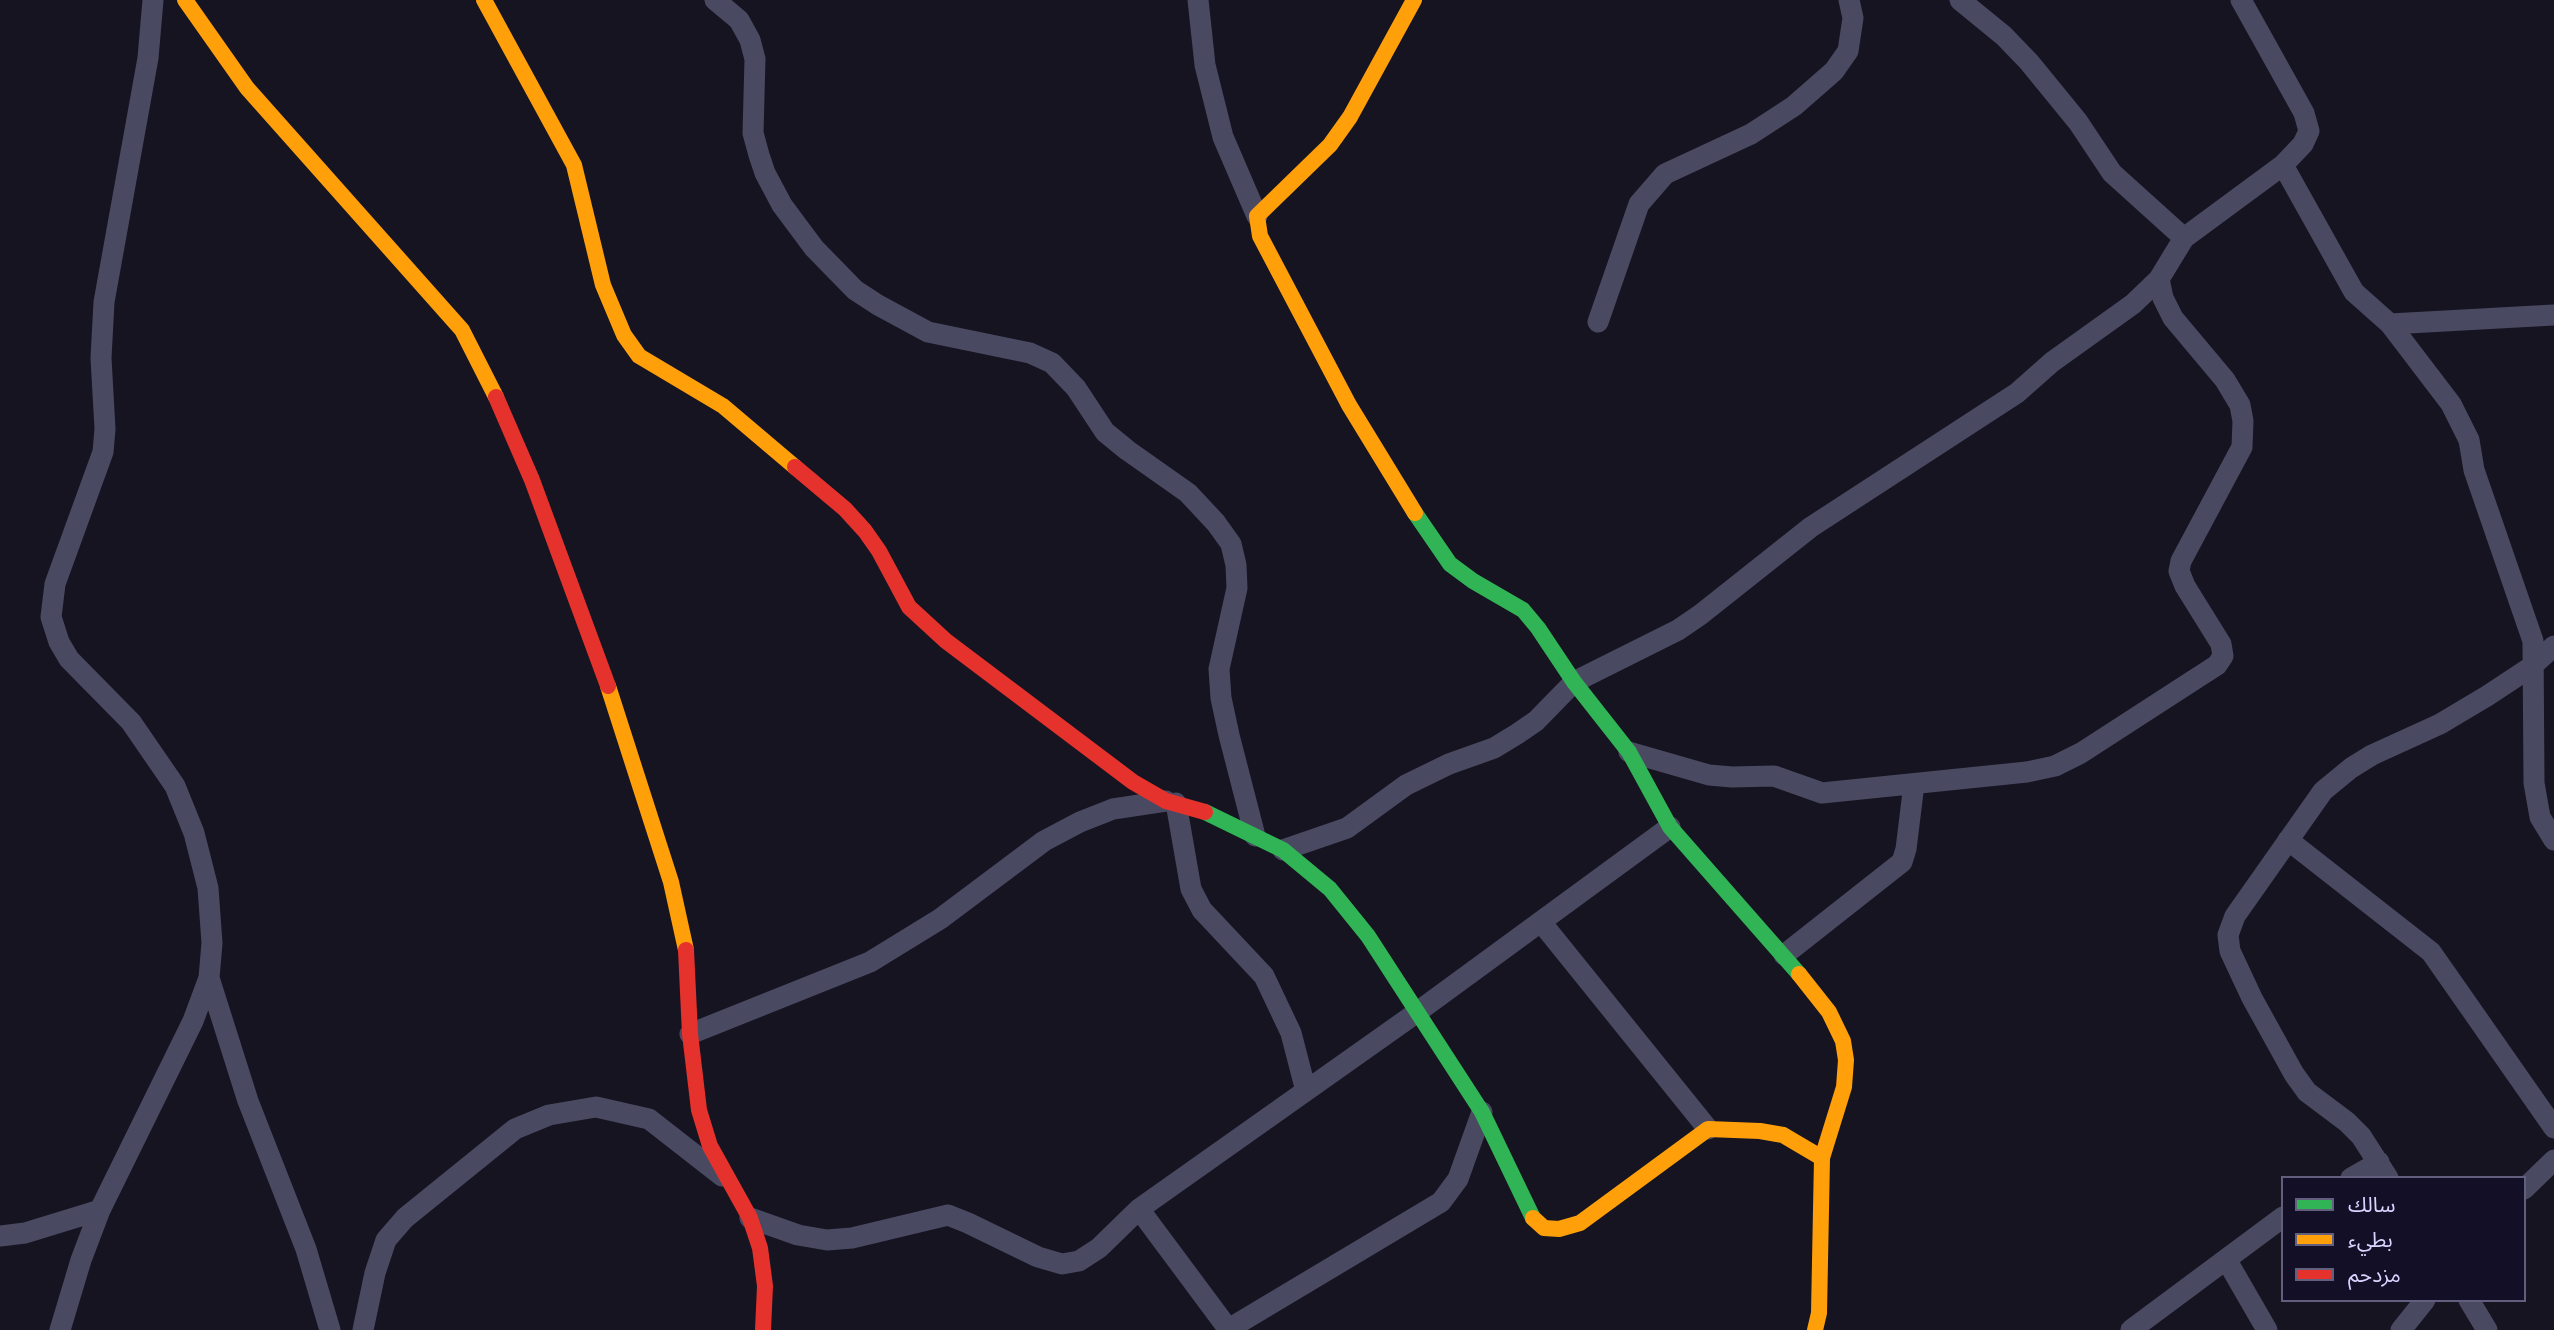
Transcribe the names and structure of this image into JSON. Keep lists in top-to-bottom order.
{
  "legend": ["سالك", "بطيء", "مزدحم"]
}
